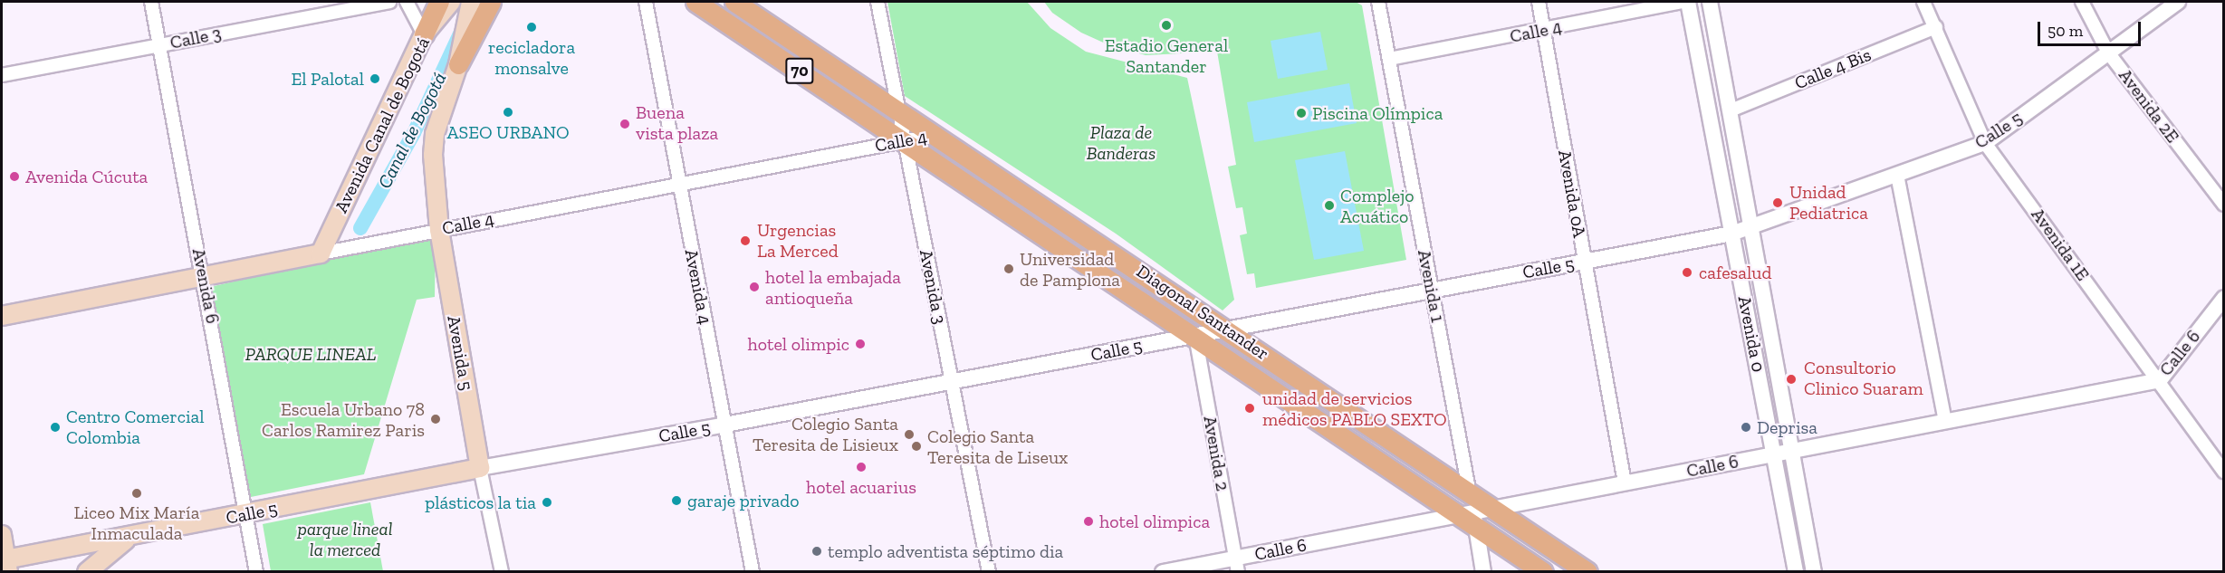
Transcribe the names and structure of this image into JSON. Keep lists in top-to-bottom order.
{
  "streets": {
    "main road": [
      "Calle 4",
      "70",
      "Avenida Canal de Bogotá",
      "Calle 5",
      "Diagonal Santander",
      "Avenida 5"
    ],
    "street": [
      "Calle 3",
      "Calle 4 Bis",
      "Avenida 2E",
      "Avenida 0A",
      "Avenida 1E",
      "Avenida 6",
      "Avenida 1",
      "Avenida 4",
      "Avenida 3",
      "Avenida 0",
      "Calle 6",
      "Avenida 2"
    ]
  },
  "crossings": [
    ["Calle 4", "Avenida Canal de Bogotá"],
    ["Calle 4", "Avenida 0A"],
    ["Calle 4", "Avenida 6"],
    ["Calle 4", "Avenida 1"],
    ["Calle 4", "Avenida 4"],
    ["Calle 4", "Avenida 3"],
    ["Calle 4", "Diagonal Santander"],
    ["Calle 4", "Avenida 5"],
    ["Calle 3", "Avenida 6"],
    ["Calle 4 Bis", "Avenida 1E"],
    ["Calle 4 Bis", "Avenida 0"],
    ["Avenida 2E", "Calle 5"],
    ["Calle 5", "Avenida 0A"],
    ["Calle 5", "Avenida 1E"],
    ["Calle 5", "Avenida 6"],
    ["Calle 5", "Avenida 1"],
    ["Calle 5", "Avenida 4"],
    ["Calle 5", "Avenida 3"],
    ["Calle 5", "Diagonal Santander"],
    ["Calle 5", "Avenida 0"],
    ["Calle 5", "Avenida 5"],
    ["Calle 5", "Avenida 2"],
    ["Avenida 0A", "Calle 6"],
    ["Avenida 1E", "Calle 6"],
    ["Avenida 1", "Diagonal Santander"],
    ["Avenida 1", "Calle 6"],
    ["Avenida 3", "Diagonal Santander"],
    ["Diagonal Santander", "Calle 6"],
    ["Diagonal Santander", "Avenida 2"],
    ["Avenida 0", "Calle 6"],
    ["Calle 6", "Avenida 2"]
  ],
  "water": ["Canal de Bogotá"],
  "parks": ["Plaza de Banderas", "PARQUE LINEAL", "parque lineal la merced"],
  "places": [
    "Estadio General Santander",
    "recicladora monsalve",
    "El Palotal",
    "ASEO URBANO",
    "Piscina Olímpica",
    "Buena vista plaza",
    "Avenida Cúcuta",
    "Unidad Pediatrica",
    "Complejo Acuático",
    "Urgencias La Merced",
    "Universidad de Pamplona",
    "cafesalud",
    "hotel la embajada antioqueña",
    "hotel olimpic",
    "Consultorio Clinico Suaram",
    "unidad de servicios médicos PABLO SEXTO",
    "Escuela Urbano 78 Carlos Ramirez Paris",
    "Centro Comercial Colombia",
    "Deprisa",
    "Colegio Santa Teresita de Lisieux",
    "Colegio Santa Teresita de Liseux",
    "hotel acuarius",
    "Liceo Mix María Inmaculada",
    "garaje privado",
    "plásticos la tia",
    "hotel olimpica",
    "templo adventista séptimo dia"
  ],
  "scale_bar": "50 m"
}
